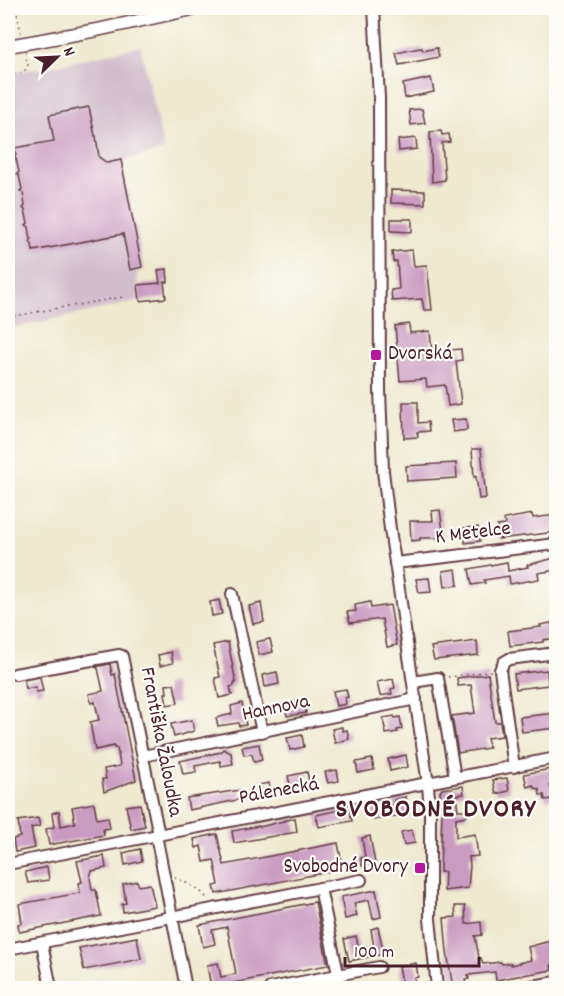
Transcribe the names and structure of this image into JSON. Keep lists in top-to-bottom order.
{
  "streets": {
    "street": [
      "K Metelce",
      "Hannova",
      "Františka Žaloudka",
      "Pálenecká"
    ]
  },
  "crossings": [
    ["Hannova", "Františka Žaloudka"],
    ["Františka Žaloudka", "Pálenecká"]
  ],
  "districts": ["SVOBODNÉ DVORY"],
  "places": {
    "transit": ["Dvorská", "Svobodné Dvory"]
  },
  "scale_bar": "100 m",
  "north": "top right"
}
